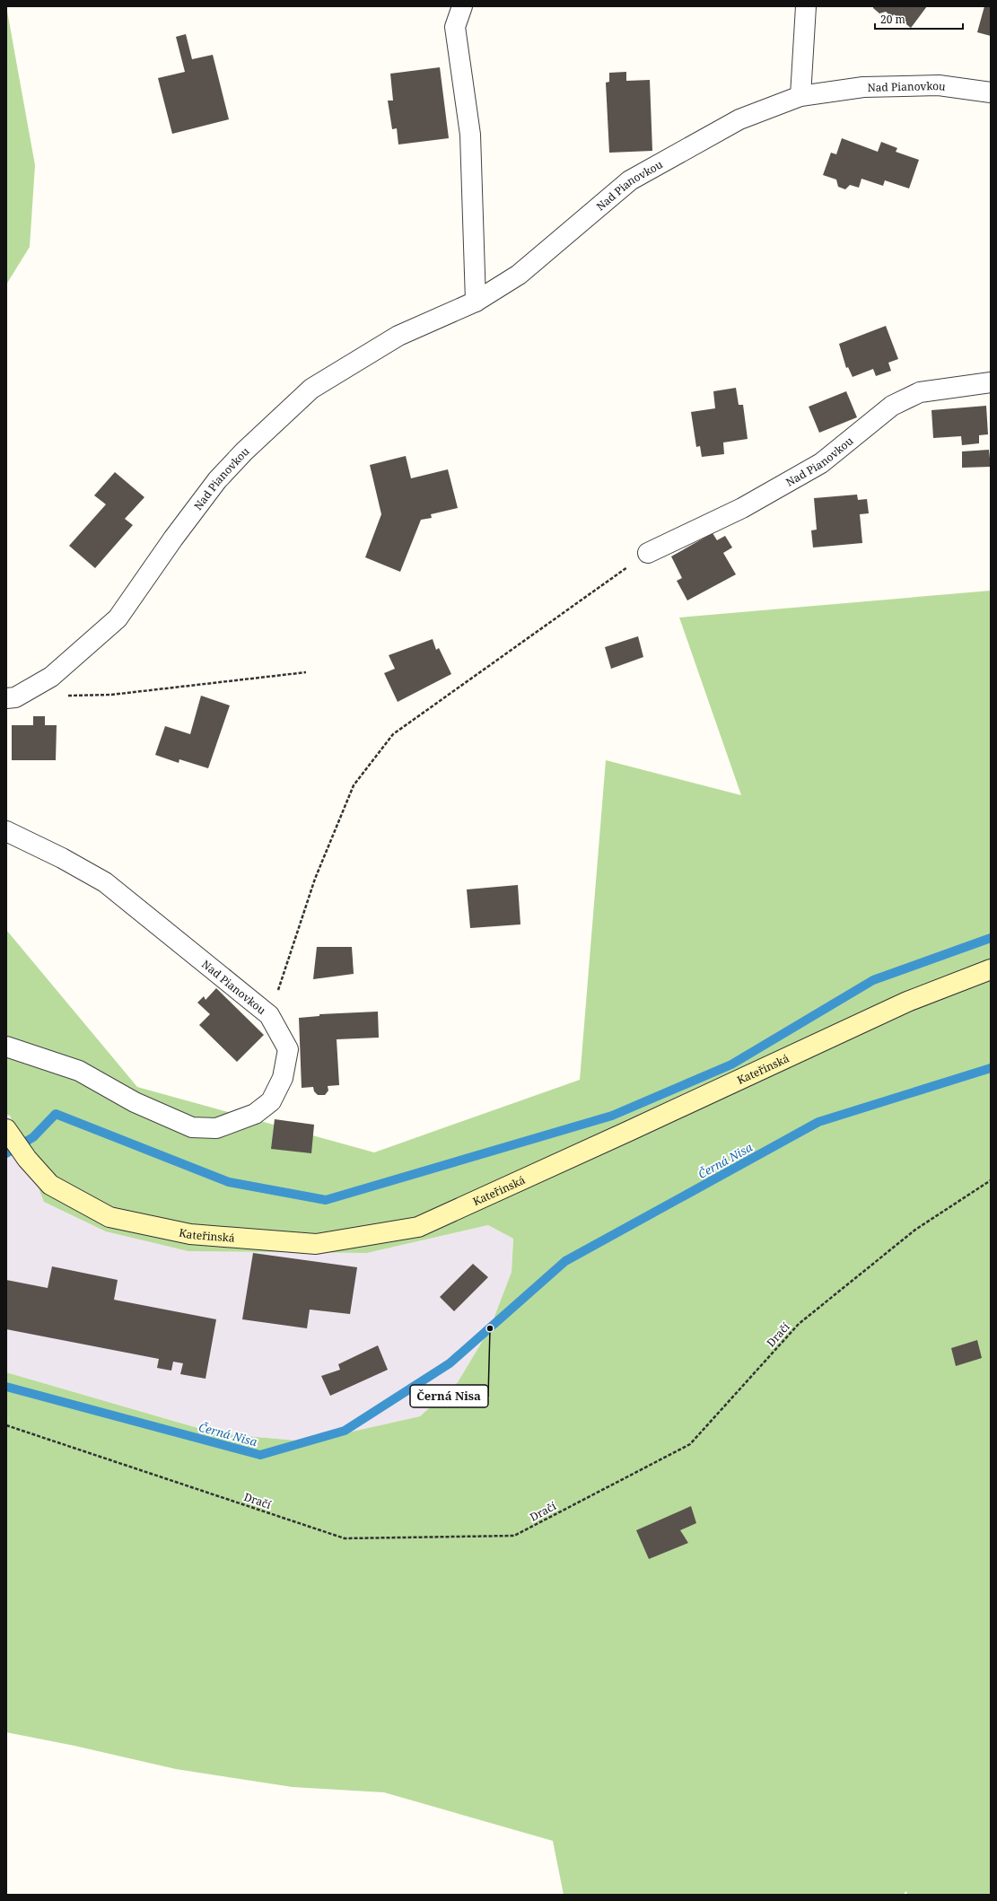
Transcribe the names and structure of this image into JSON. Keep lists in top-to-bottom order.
{
  "streets": {
    "street": ["Nad Pianovkou", "Kateřinská"],
    "path": ["Dračí"]
  },
  "water": ["Černá Nisa"],
  "places": ["Černá Nisa"],
  "scale_bar": "20 m"
}
